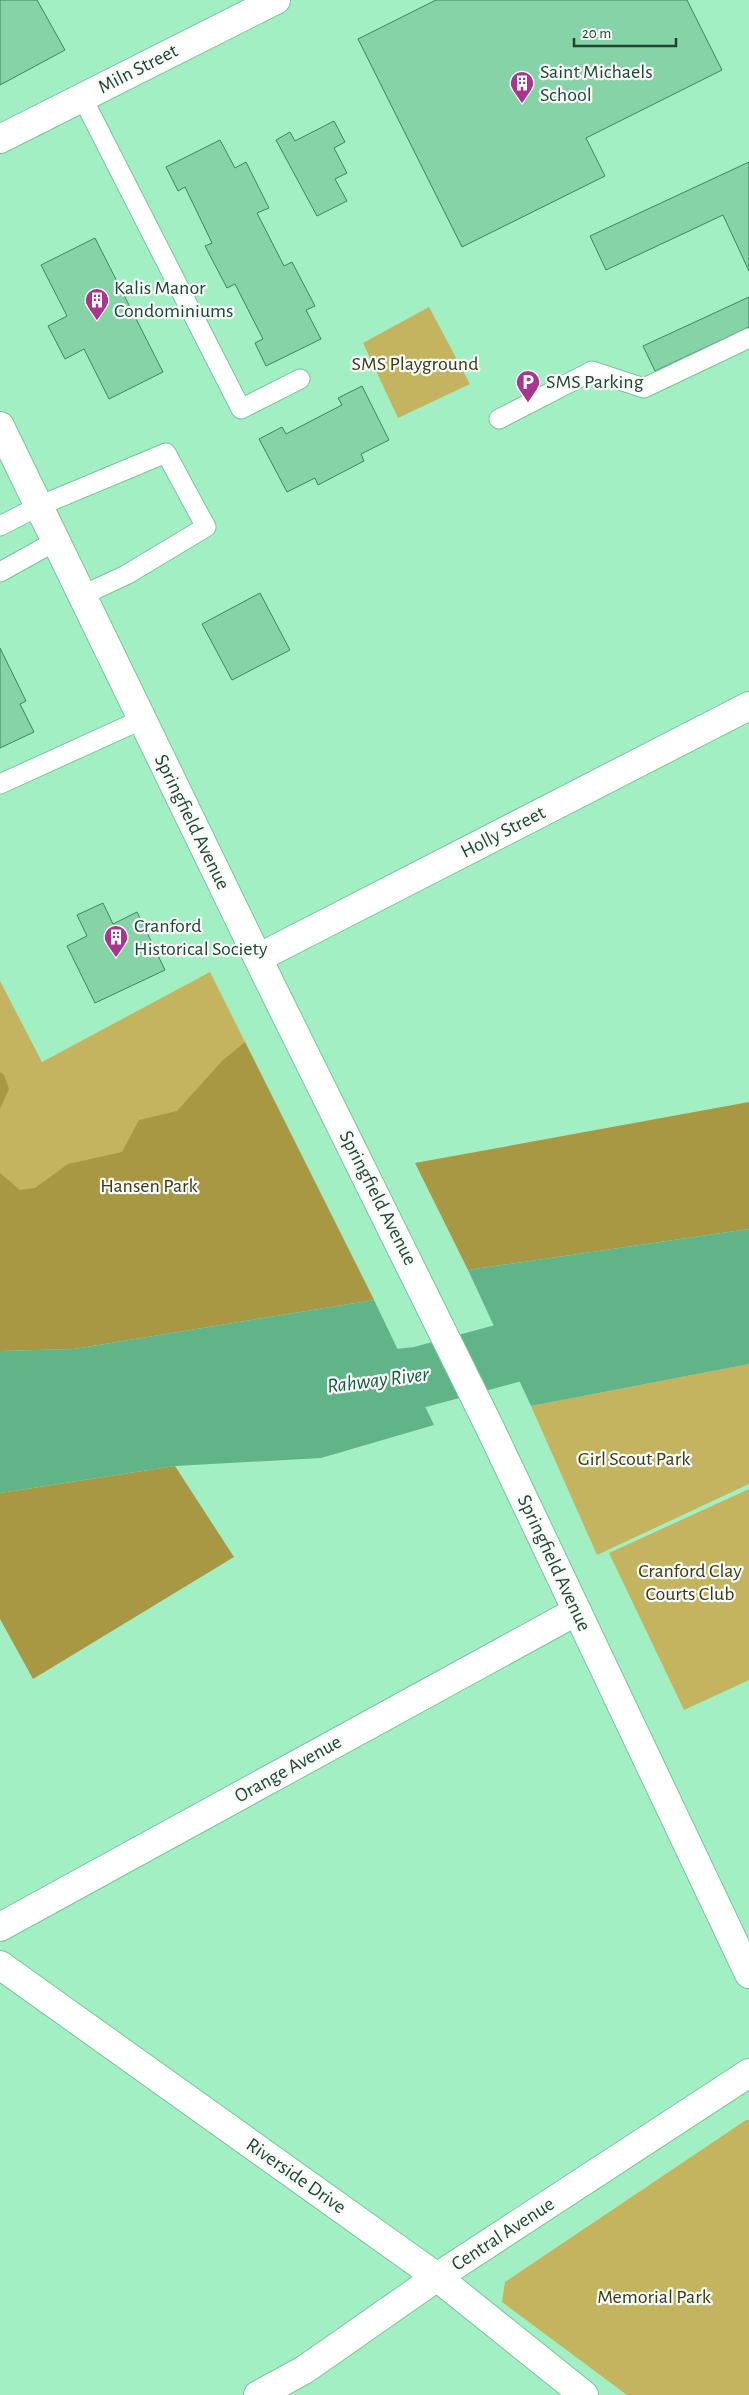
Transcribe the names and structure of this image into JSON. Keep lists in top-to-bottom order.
{
  "streets": {
    "street": [
      "Miln Street",
      "Springfield Avenue",
      "Holly Street",
      "Orange Avenue",
      "Riverside Drive",
      "Central Avenue"
    ]
  },
  "crossings": [
    ["Springfield Avenue", "Holly Street"],
    ["Springfield Avenue", "Orange Avenue"],
    ["Riverside Drive", "Central Avenue"]
  ],
  "water": ["Rahway River"],
  "parks": [
    "SMS Playground",
    "Hansen Park",
    "Girl Scout Park",
    "Cranford Clay Courts Club",
    "Memorial Park"
  ],
  "places": {
    "building": ["Saint Michaels School", "Kalis Manor Condominiums", "Cranford Historical Society"],
    "parking": ["SMS Parking"]
  },
  "scale_bar": "20 m"
}
